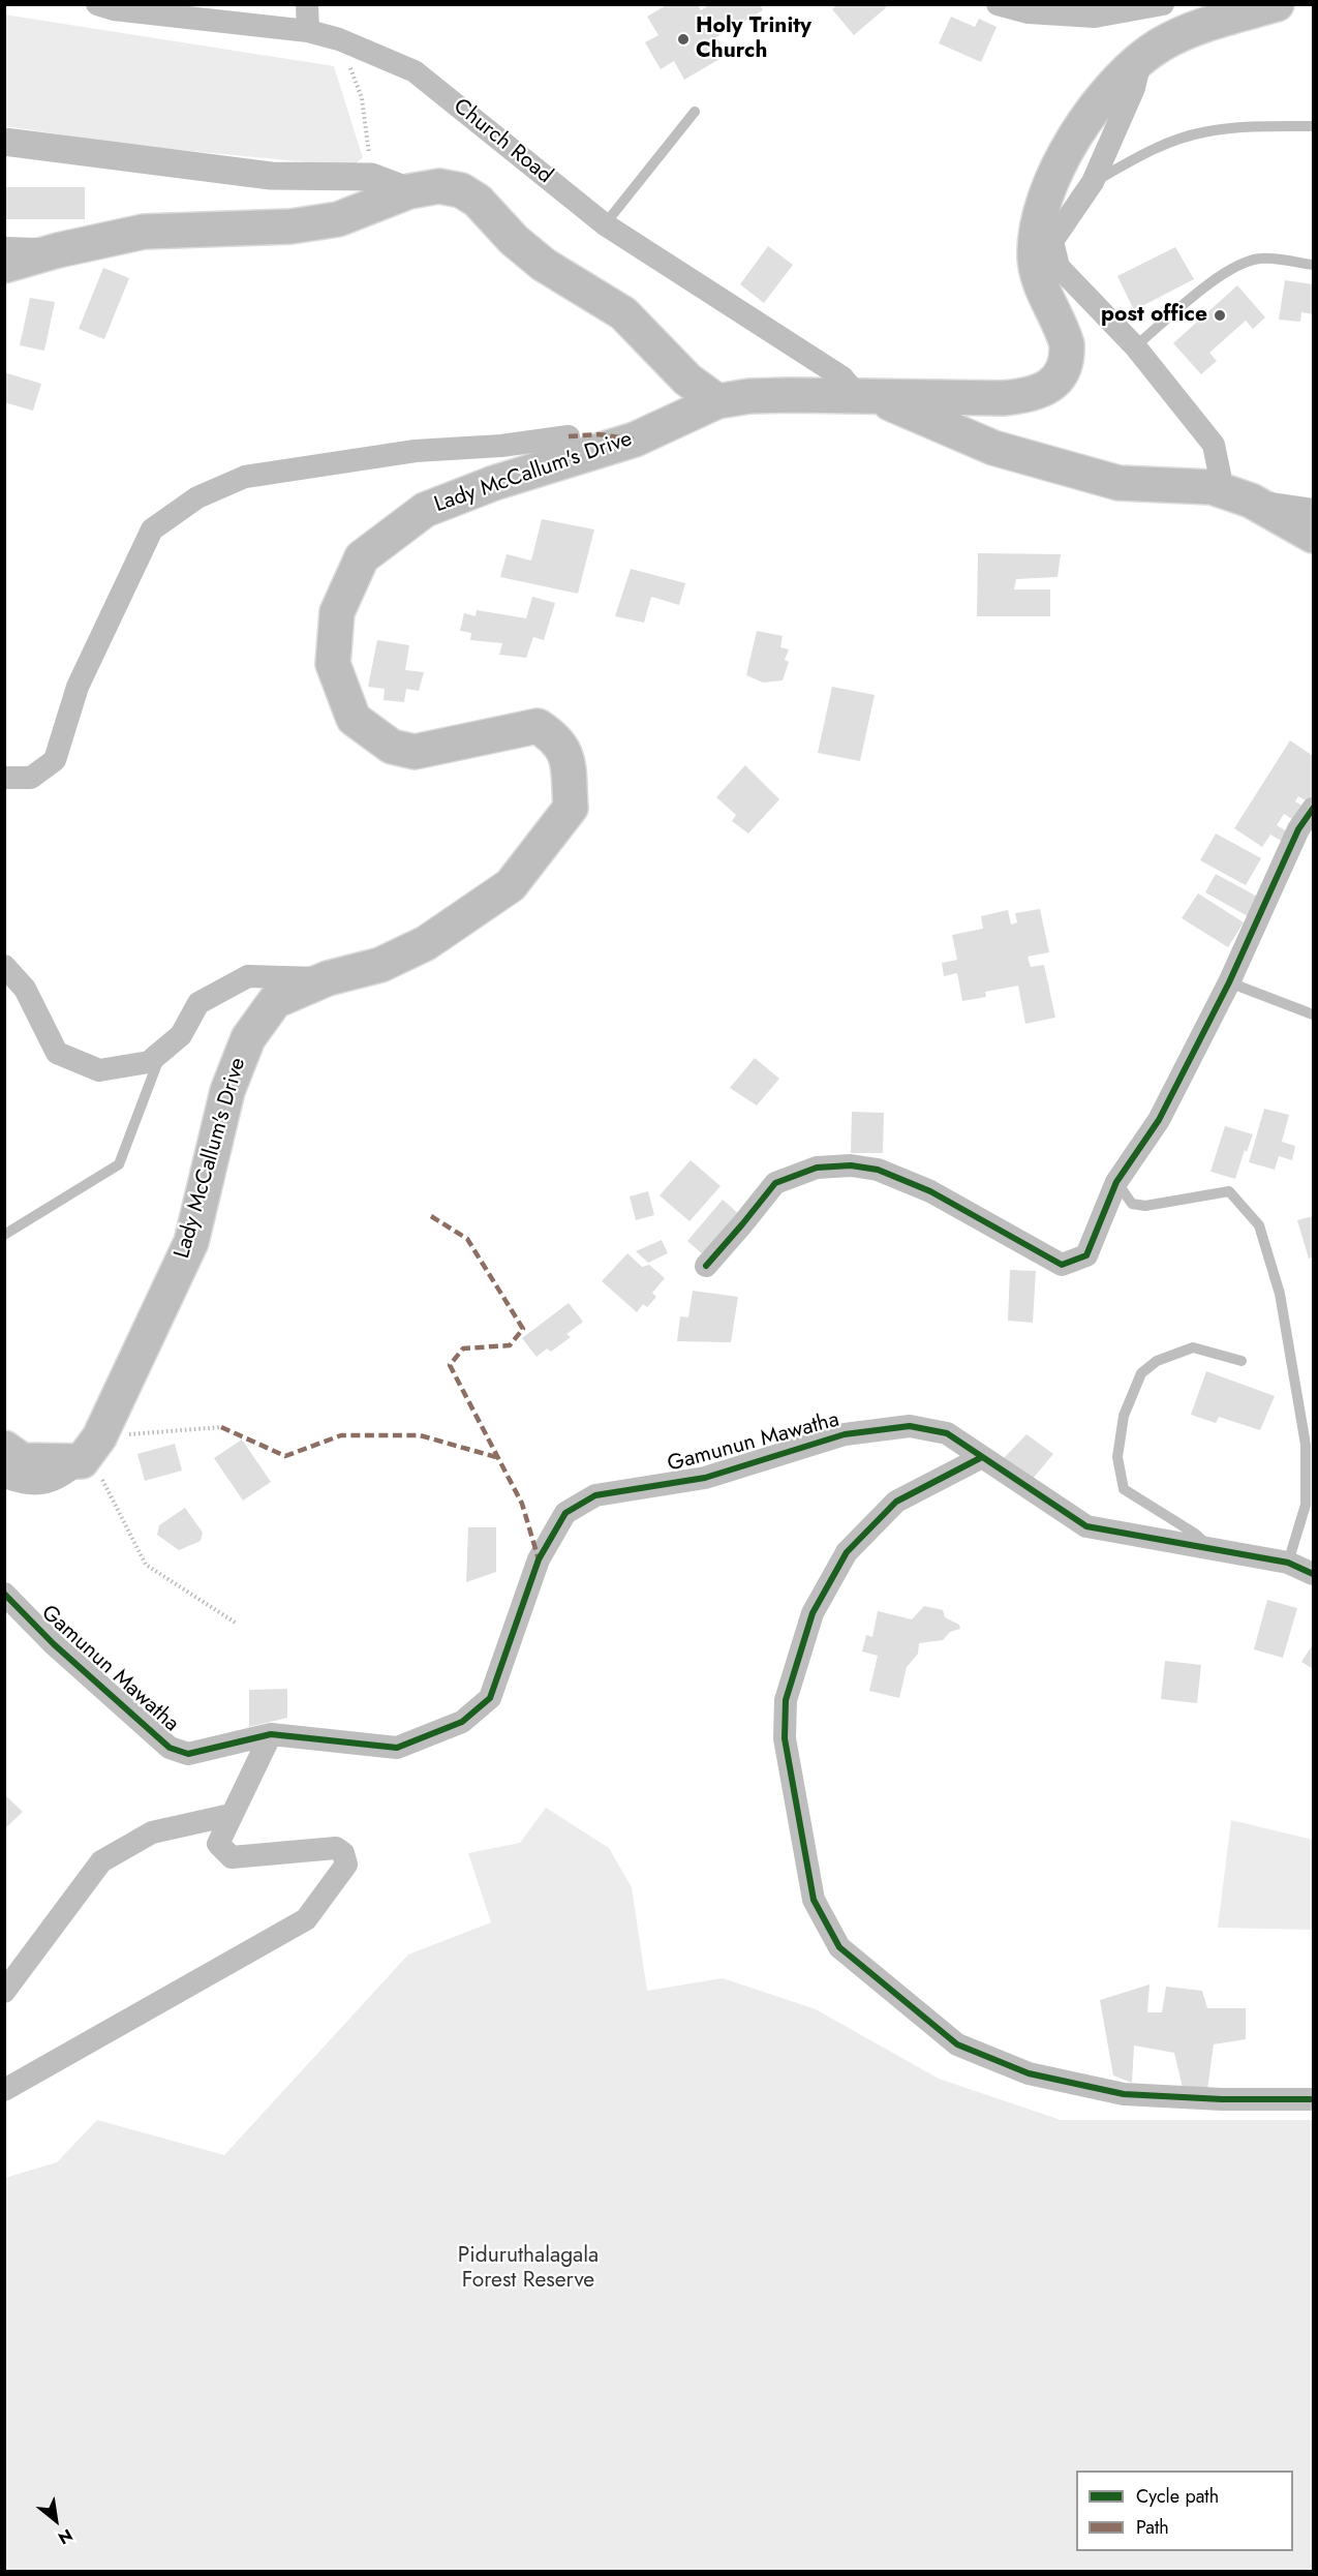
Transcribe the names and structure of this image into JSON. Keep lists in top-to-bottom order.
{
  "streets": {
    "main road": ["Lady McCallum's Drive"],
    "street": ["Church Road", "Gamunun Mawatha"]
  },
  "crossings": [
    ["Church Road", "Lady McCallum's Drive"]
  ],
  "parks": ["Piduruthalagala Forest Reserve"],
  "places": ["Holy Trinity Church", "post office"],
  "legend": ["Cycle path", "Path"],
  "north": "bottom right"
}
